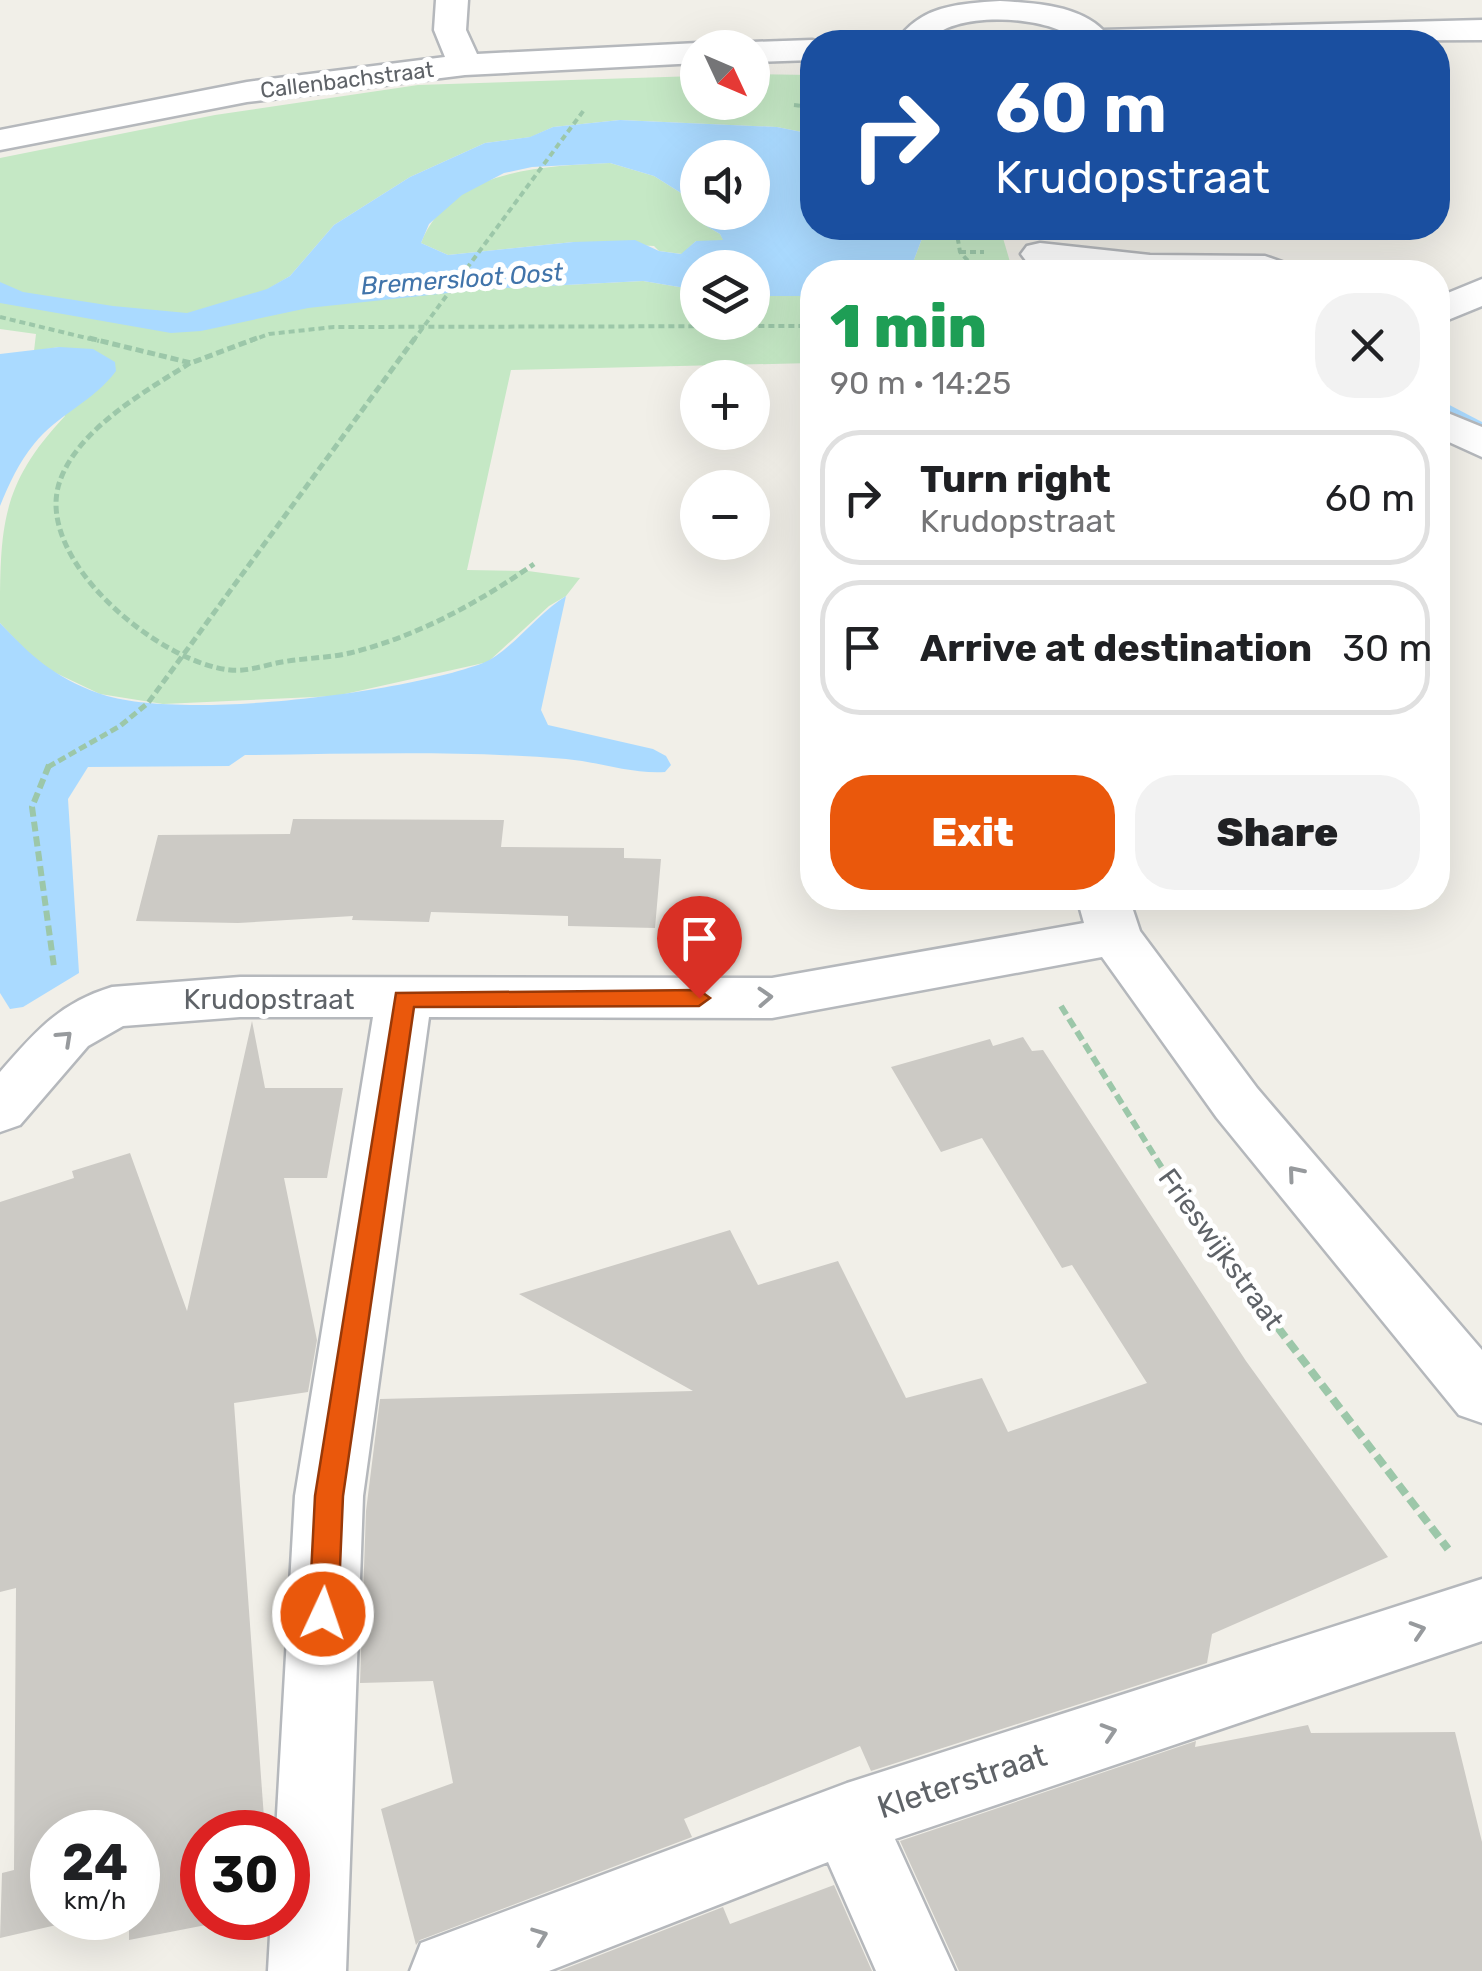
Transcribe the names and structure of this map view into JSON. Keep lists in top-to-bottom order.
{
  "streets": {
    "street": ["Callenbachstraat", "Krudopstraat", "Kleterstraat"],
    "path": ["Frieswijkstraat"]
  },
  "crossings": [
    ["Krudopstraat", "Frieswijkstraat"],
    ["Frieswijkstraat", "Kleterstraat"]
  ],
  "one_way": ["Krudopstraat", "Kleterstraat"],
  "water": ["Bremersloot Oost"],
  "north": "bottom right",
  "page": {
    "map_buttons": ["+", "−"],
    "turn": ["60 m", "Krudopstraat"],
    "heading": ["1 min", "90 m · 14:25"],
    "list": [
      {
        "name": "Turn right",
        "note": "Krudopstraat",
        "value": "60 m"
      },
      {
        "name": "Arrive at destination",
        "value": "30 m"
      }
    ],
    "buttons": ["Exit", "Share"],
    "speed": "24 km/h",
    "limit": "30"
  }
}
